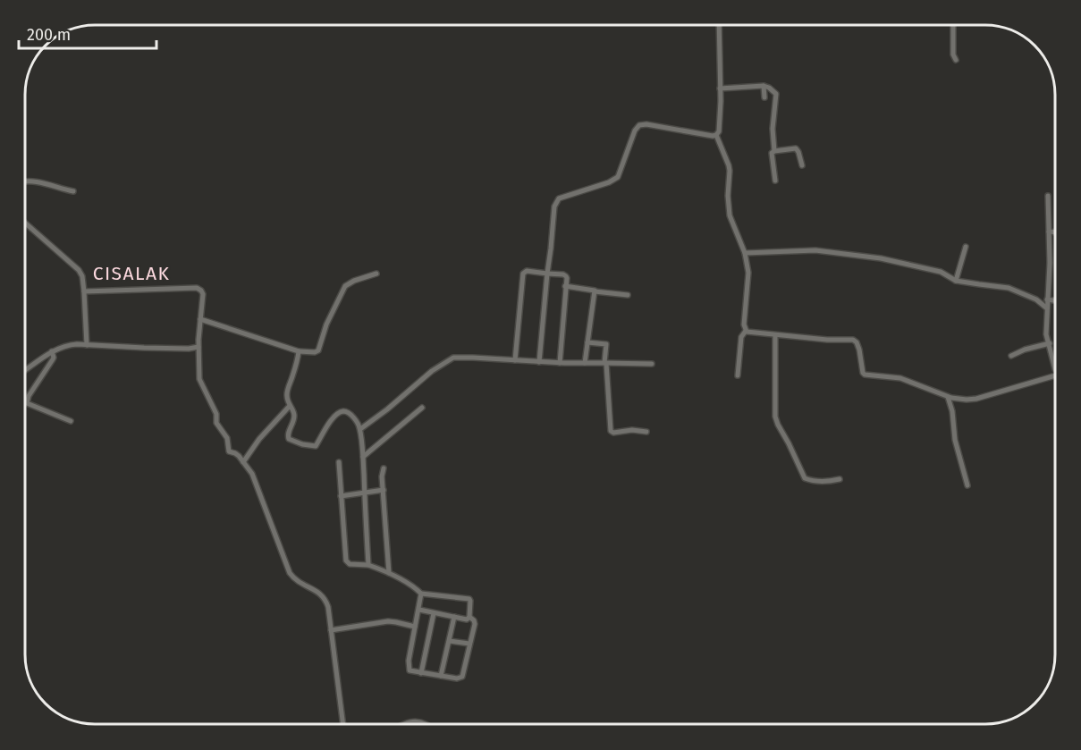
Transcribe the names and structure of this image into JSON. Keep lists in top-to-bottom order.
{
  "districts": ["CISALAK"],
  "scale_bar": "200 m"
}
